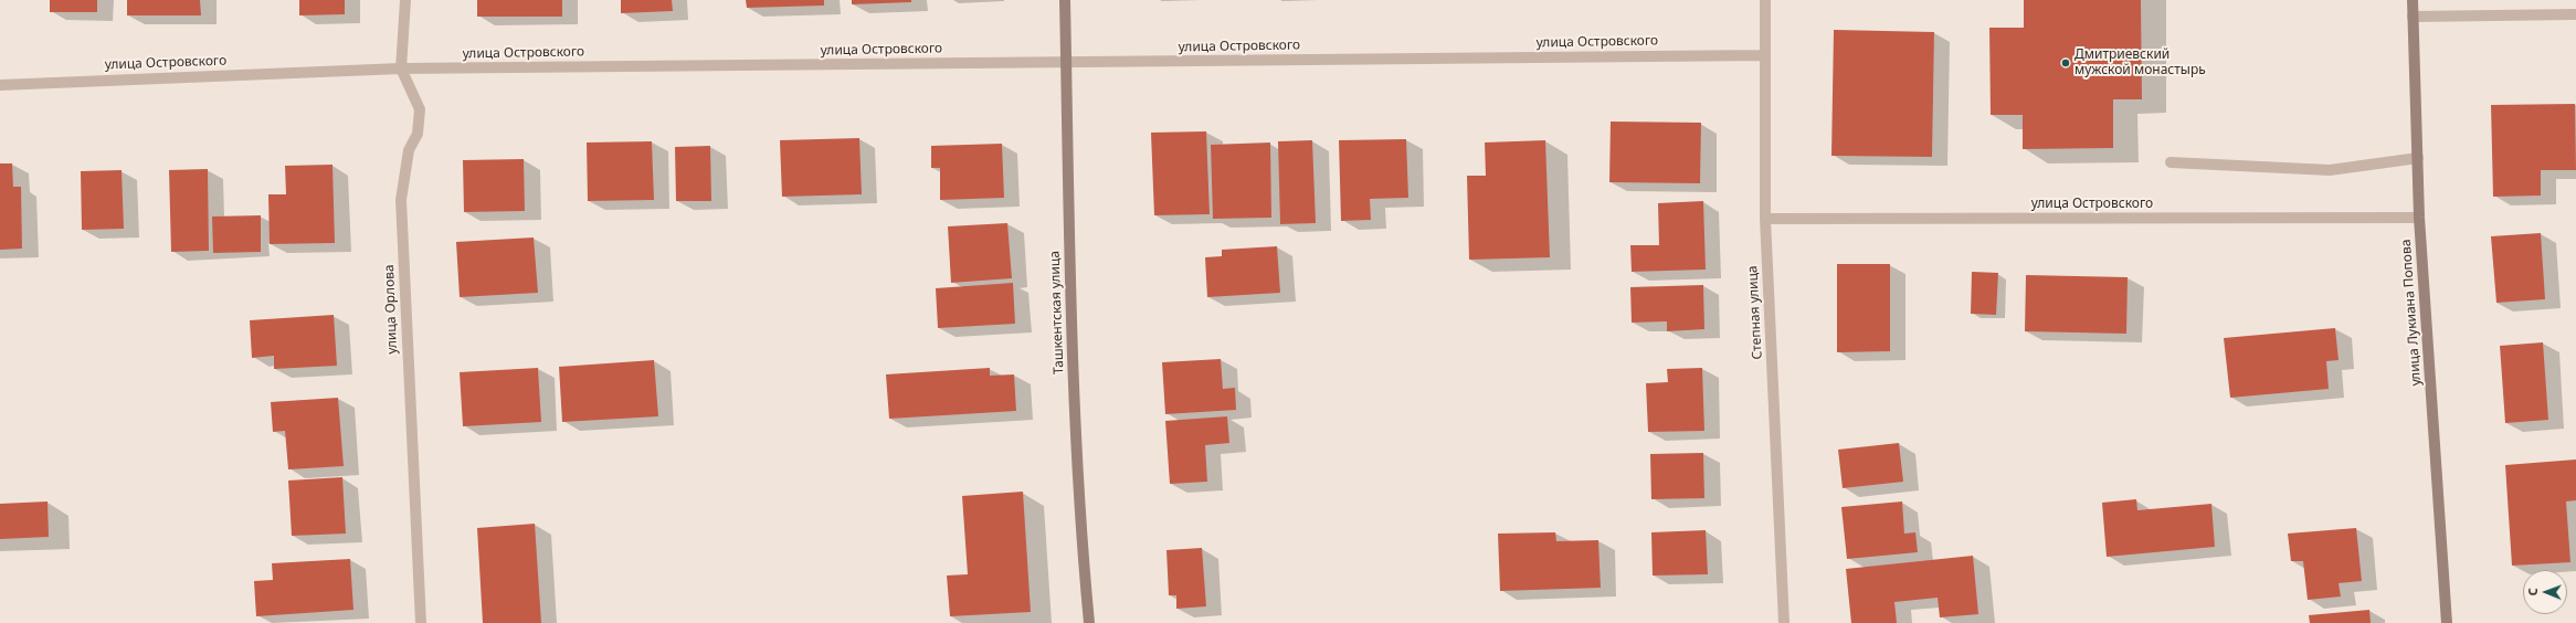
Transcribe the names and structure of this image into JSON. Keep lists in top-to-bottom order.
{
  "streets": {
    "street": [
      "улица Островского",
      "улица Орлова",
      "Ташкентская улица",
      "Степная улица",
      "улица Лукиана Попова"
    ]
  },
  "crossings": [
    ["улица Островского", "улица Орлова"],
    ["улица Островского", "Ташкентская улица"],
    ["улица Островского", "Степная улица"],
    ["улица Островского", "улица Лукиана Попова"]
  ],
  "places": ["Дмитриевский мужской монастырь"],
  "north": "left"
}
